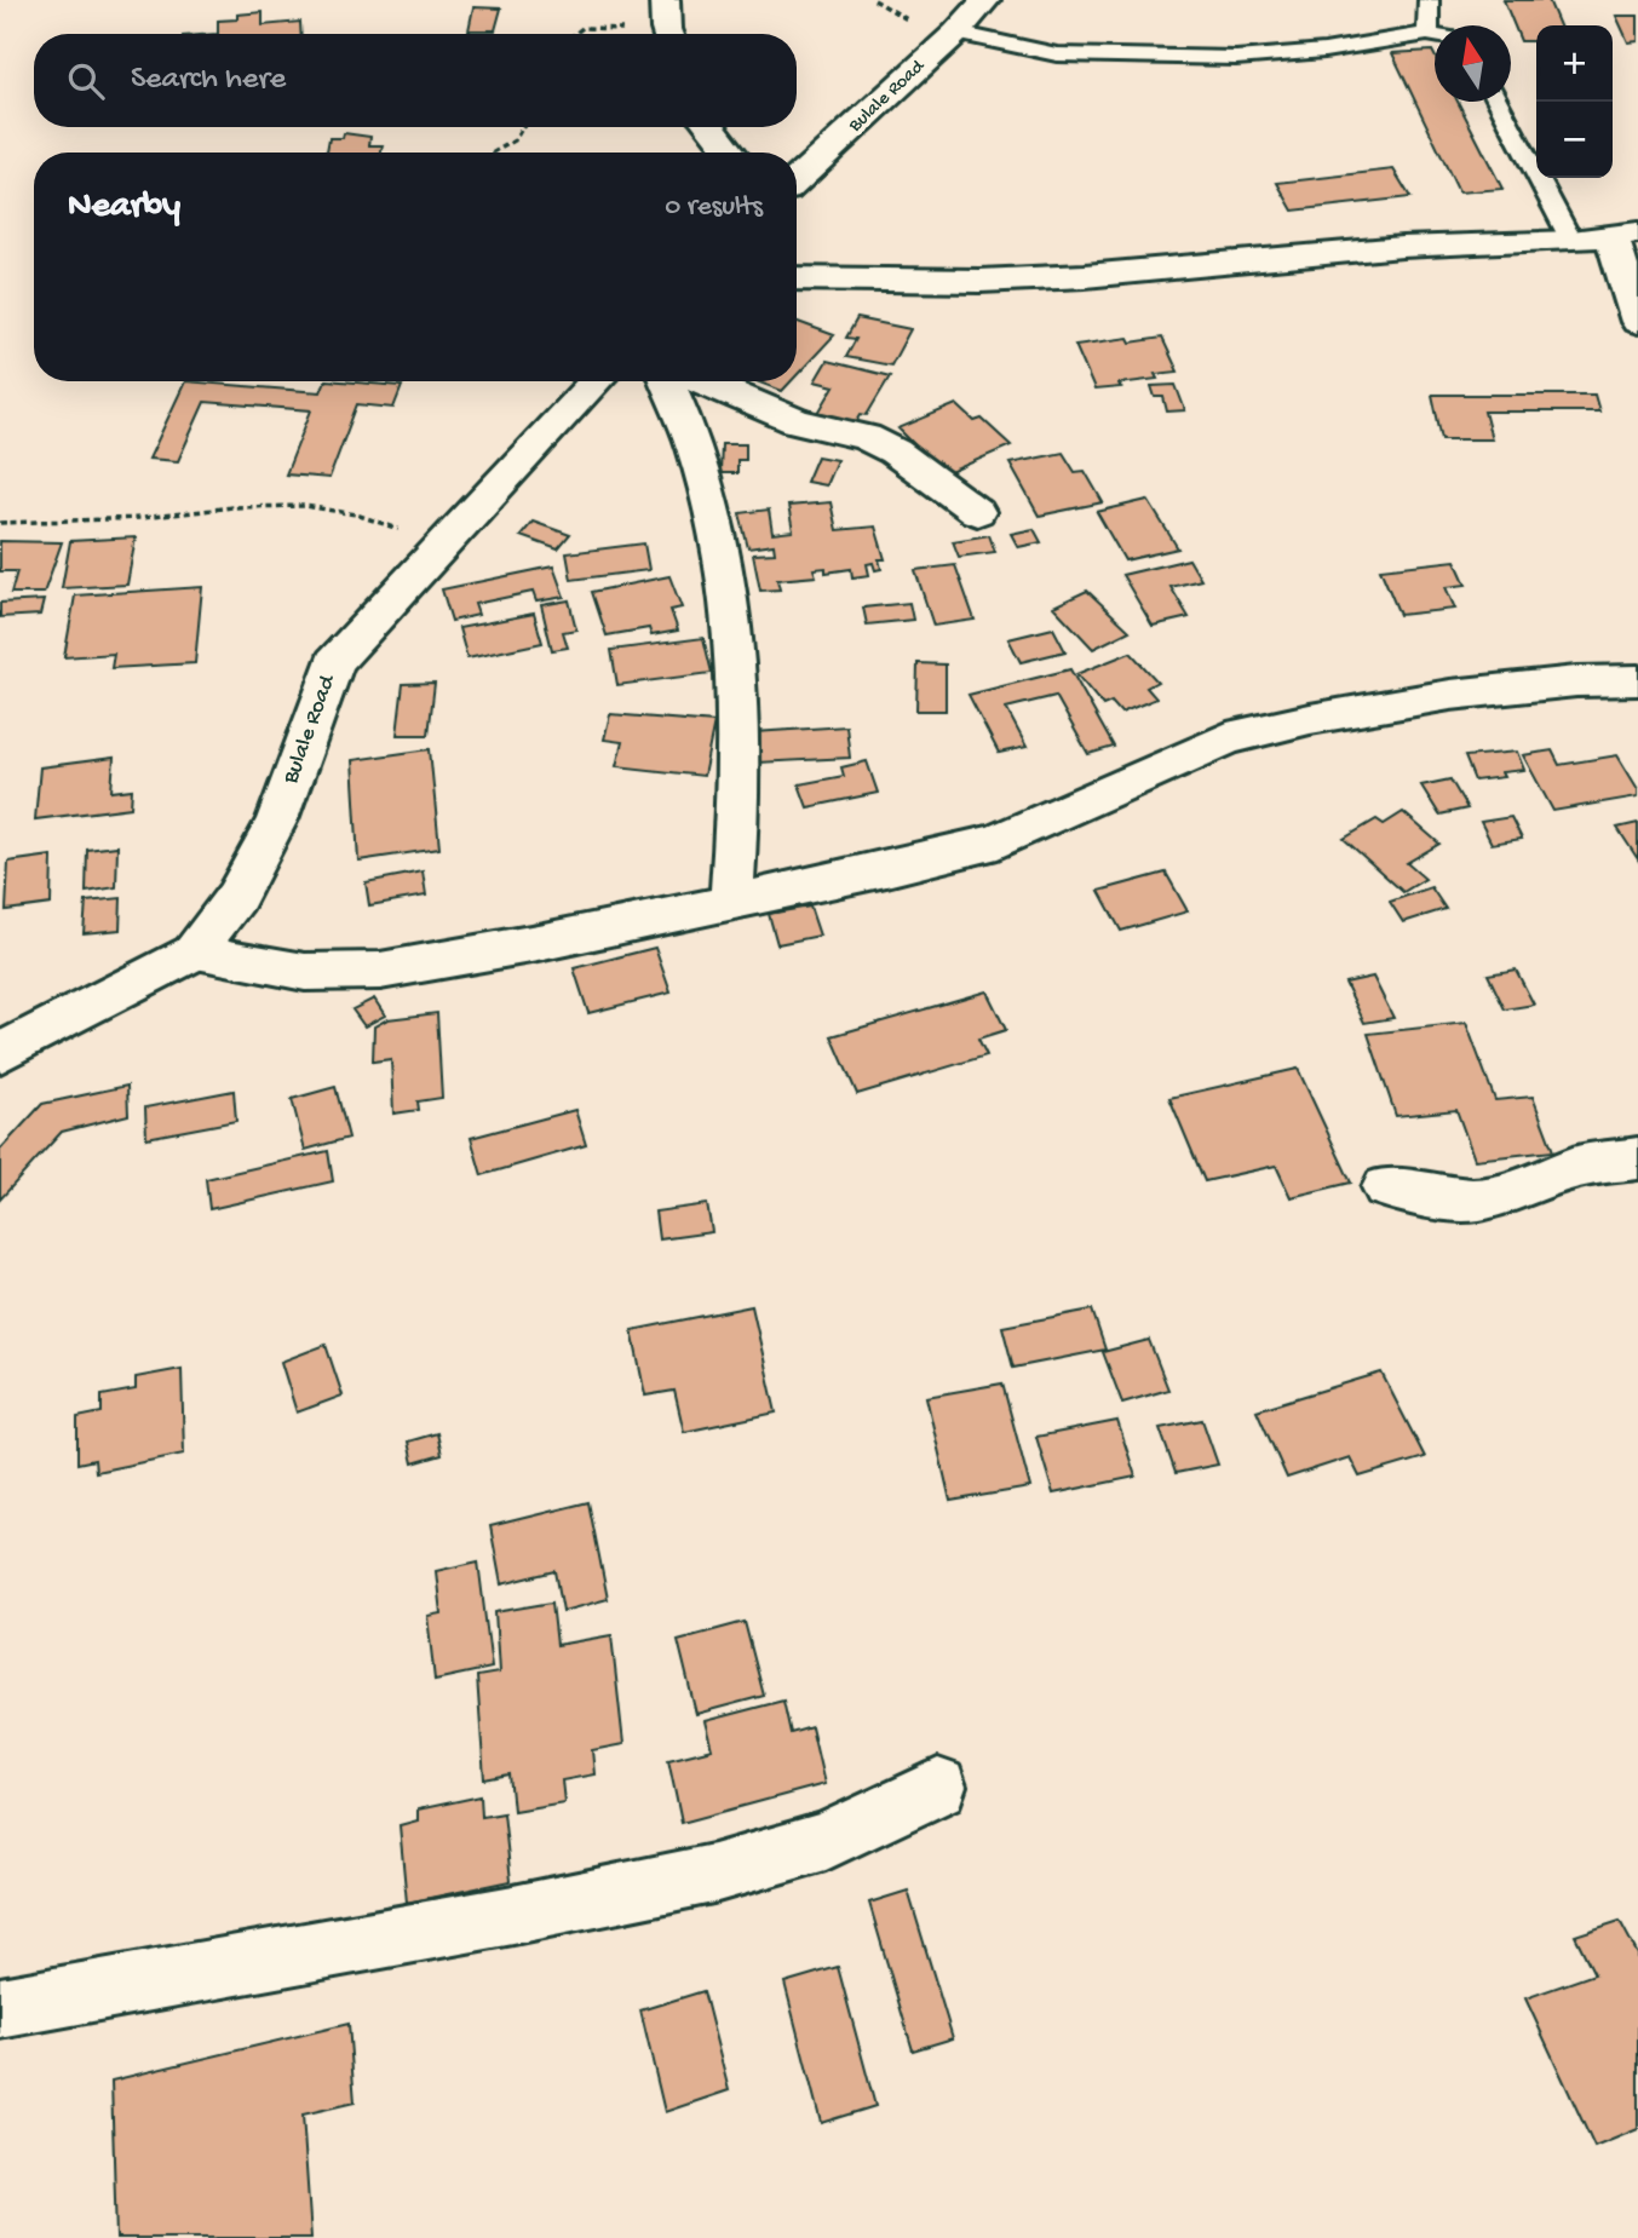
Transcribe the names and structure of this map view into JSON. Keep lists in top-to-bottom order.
{
  "streets": {
    "street": ["Bulale Road"]
  },
  "north": "top",
  "page": {
    "map_buttons": ["+", "−"],
    "search": "Search here",
    "heading": ["Nearby", "0 results"]
  }
}
